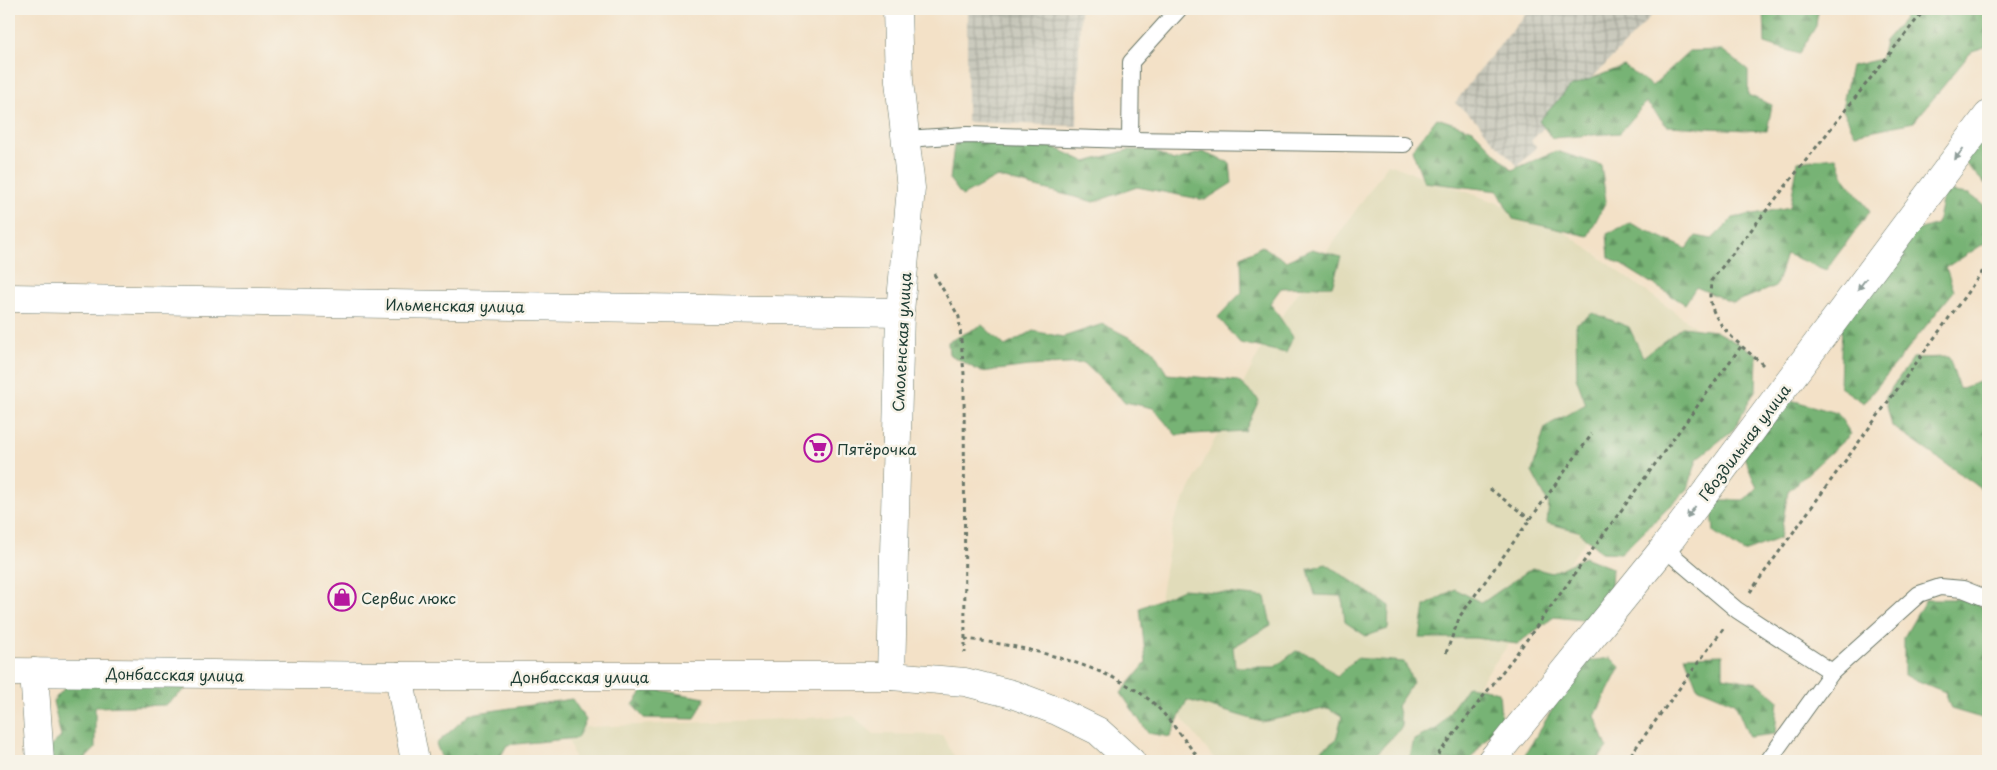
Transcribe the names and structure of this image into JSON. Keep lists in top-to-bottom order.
{
  "streets": {
    "street": [
      "Ильменская улица",
      "Смоленская улица",
      "Гвоздильная улица",
      "Донбасская улица"
    ]
  },
  "crossings": [
    ["Ильменская улица", "Смоленская улица"],
    ["Смоленская улица", "Донбасская улица"]
  ],
  "one_way": ["Гвоздильная улица"],
  "places": {
    "supermarket": ["Пятёрочка"],
    "shop": ["Сервис люкс"]
  }
}
